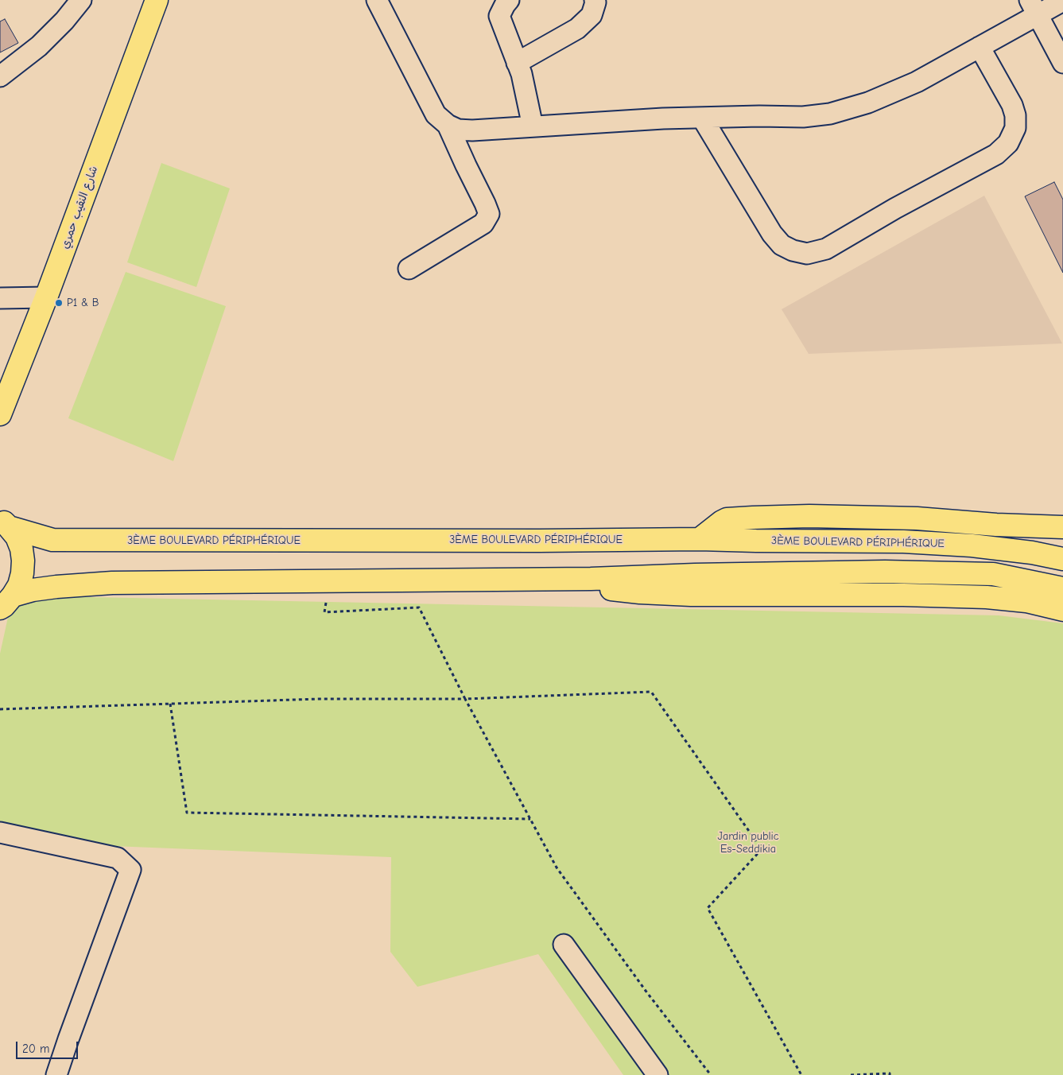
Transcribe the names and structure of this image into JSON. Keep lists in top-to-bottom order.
{
  "streets": {
    "main road": ["شارع النقيب حمري", "3ÈME BOULEVARD PÉRIPHÉRIQUE"]
  },
  "parks": ["Jardin public Es-Seddikia"],
  "places": ["P1 & B"],
  "scale_bar": "20 m"
}
